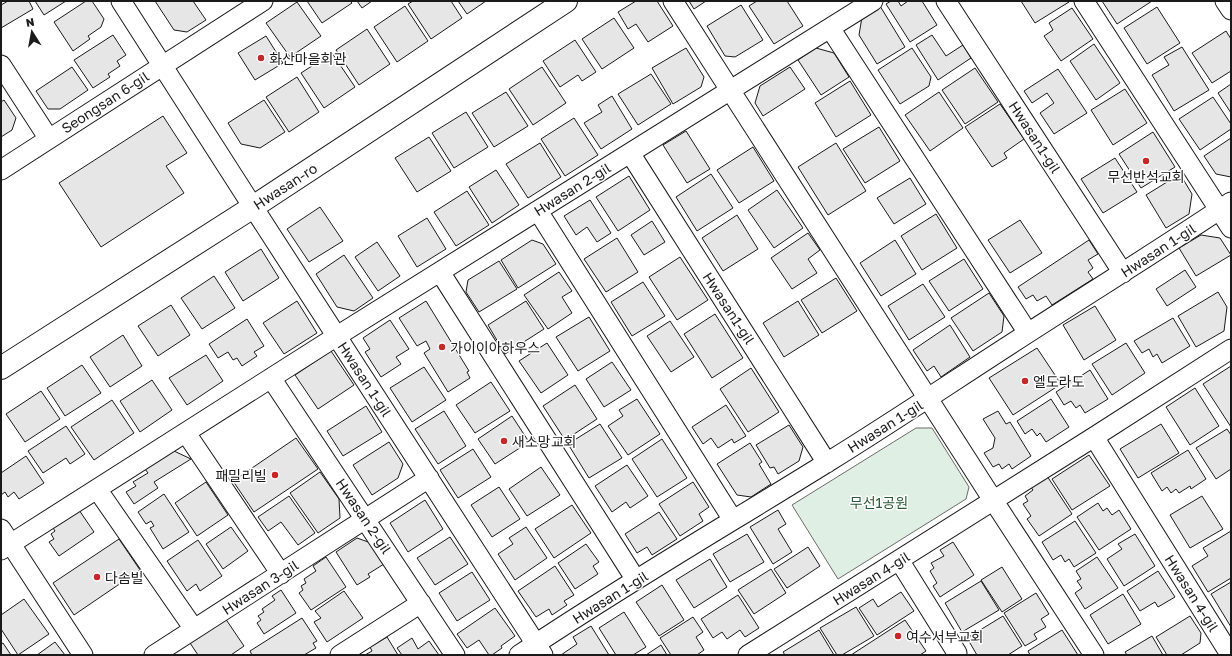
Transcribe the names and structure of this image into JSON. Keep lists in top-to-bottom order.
{
  "streets": {
    "street": [
      "Seongsan 6-gil",
      "Hwasan1-gil",
      "Hwasan-ro",
      "Hwasan 2-gil",
      "Hwasan 1-gil",
      "Hwasan 4-gil",
      "Hwasan 3-gil"
    ]
  },
  "crossings": [
    ["Seongsan 6-gil", "Hwasan 1-gil"],
    ["Hwasan1-gil", "Hwasan 2-gil"],
    ["Hwasan1-gil", "Hwasan 1-gil"],
    ["Hwasan-ro", "Hwasan 1-gil"],
    ["Hwasan 2-gil", "Hwasan 1-gil"],
    ["Hwasan 2-gil", "Hwasan 3-gil"],
    ["Hwasan 1-gil", "Hwasan 3-gil"]
  ],
  "parks": ["무선1공원"],
  "places": [
    "화산마을회관",
    "무선반석교회",
    "가이이아하우스",
    "엘도라도",
    "새소망교회",
    "패밀리빌",
    "다솜빌",
    "여수서부교회"
  ],
  "north": "top"
}
